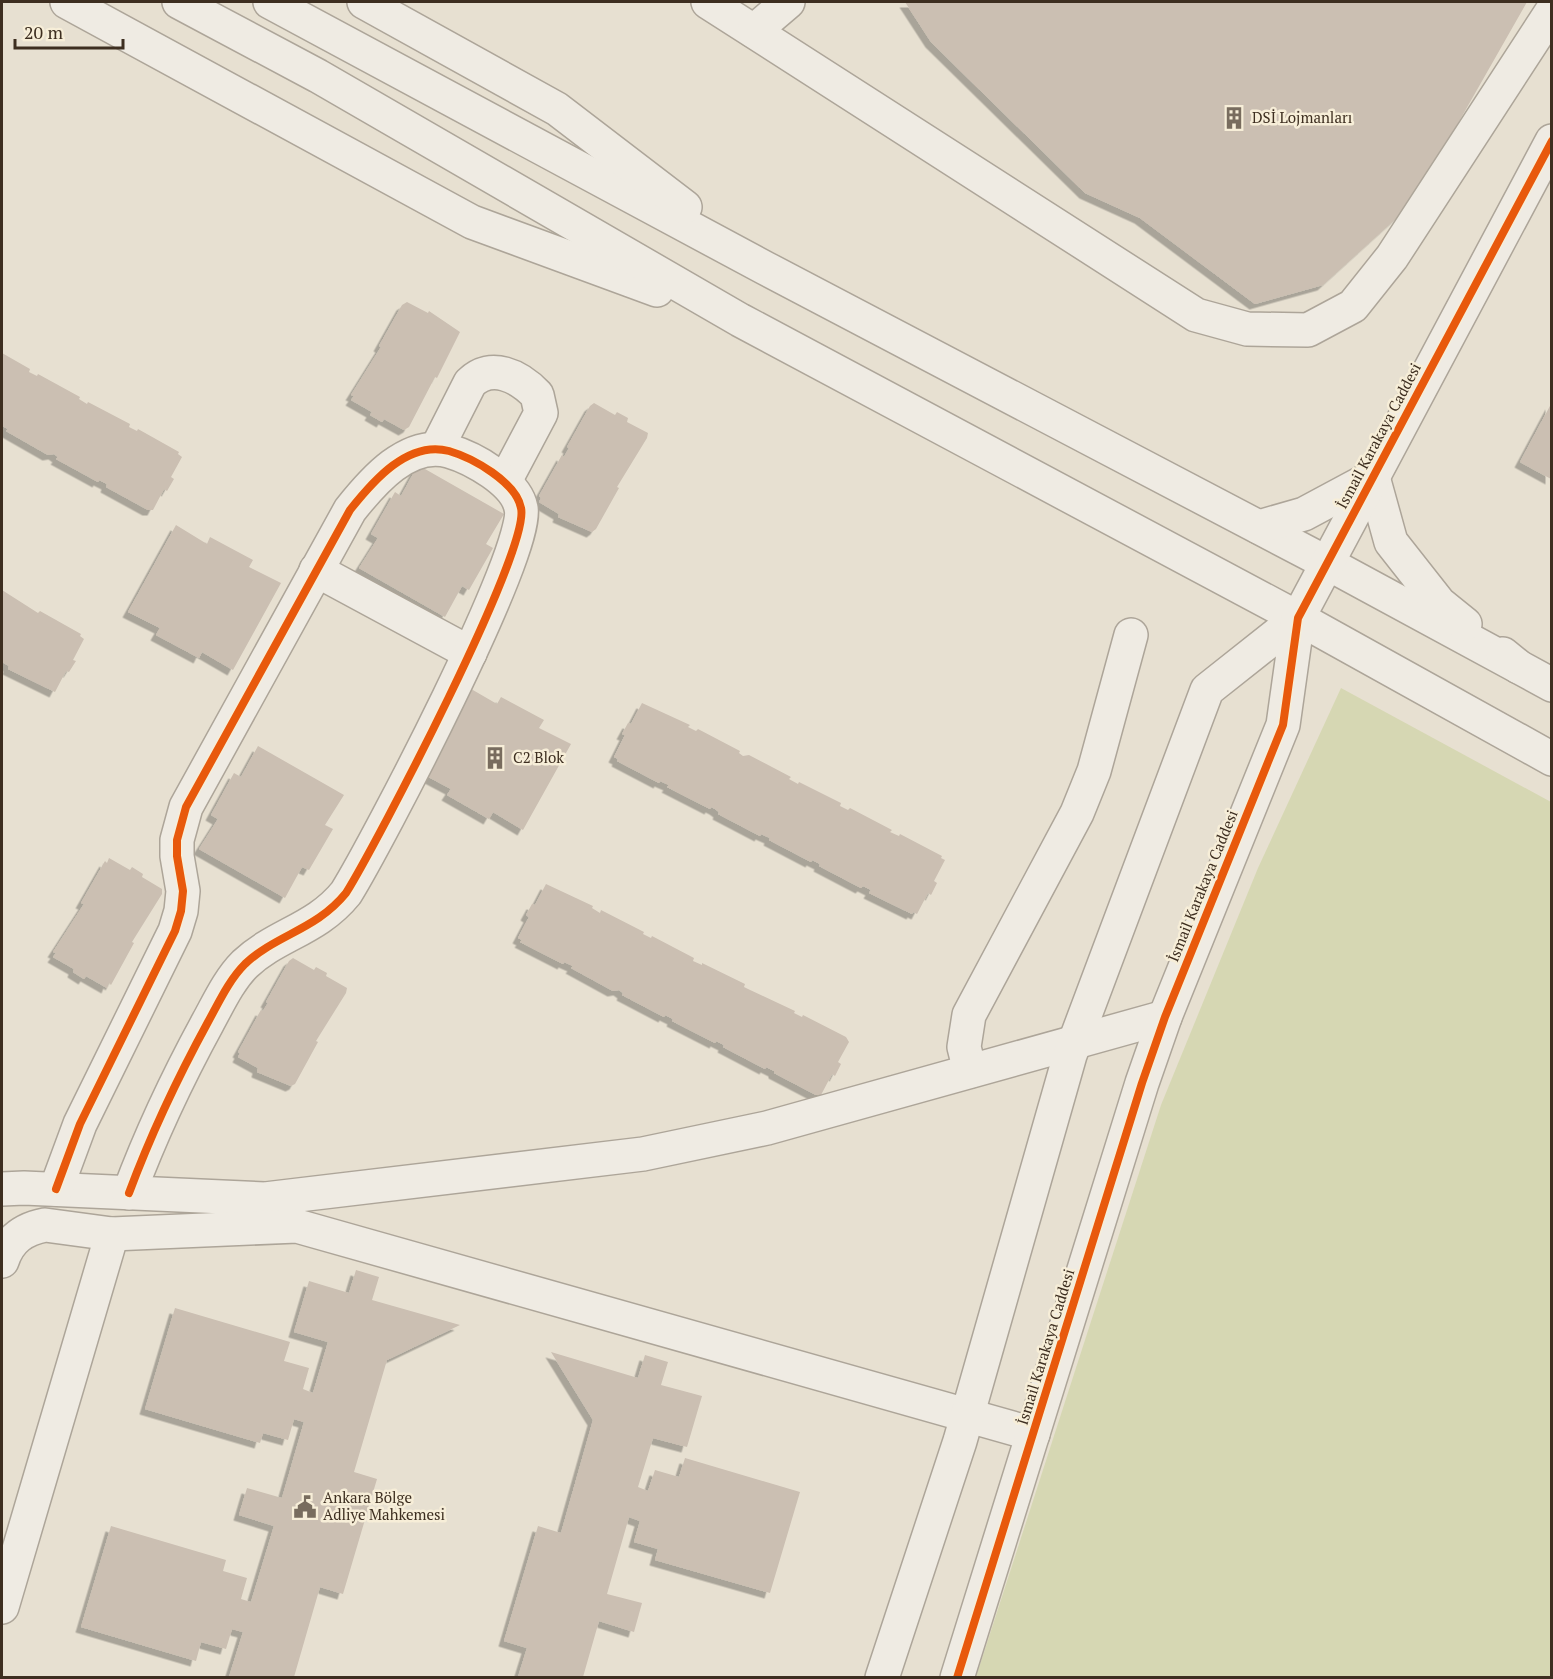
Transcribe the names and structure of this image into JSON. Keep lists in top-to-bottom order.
{
  "streets": {
    "street": ["İsmail Karakaya Caddesi"]
  },
  "places": {
    "building": ["DSİ Lojmanları", "C2 Blok"],
    "public building": ["Ankara Bölge Adliye Mahkemesi"]
  },
  "scale_bar": "20 m"
}
